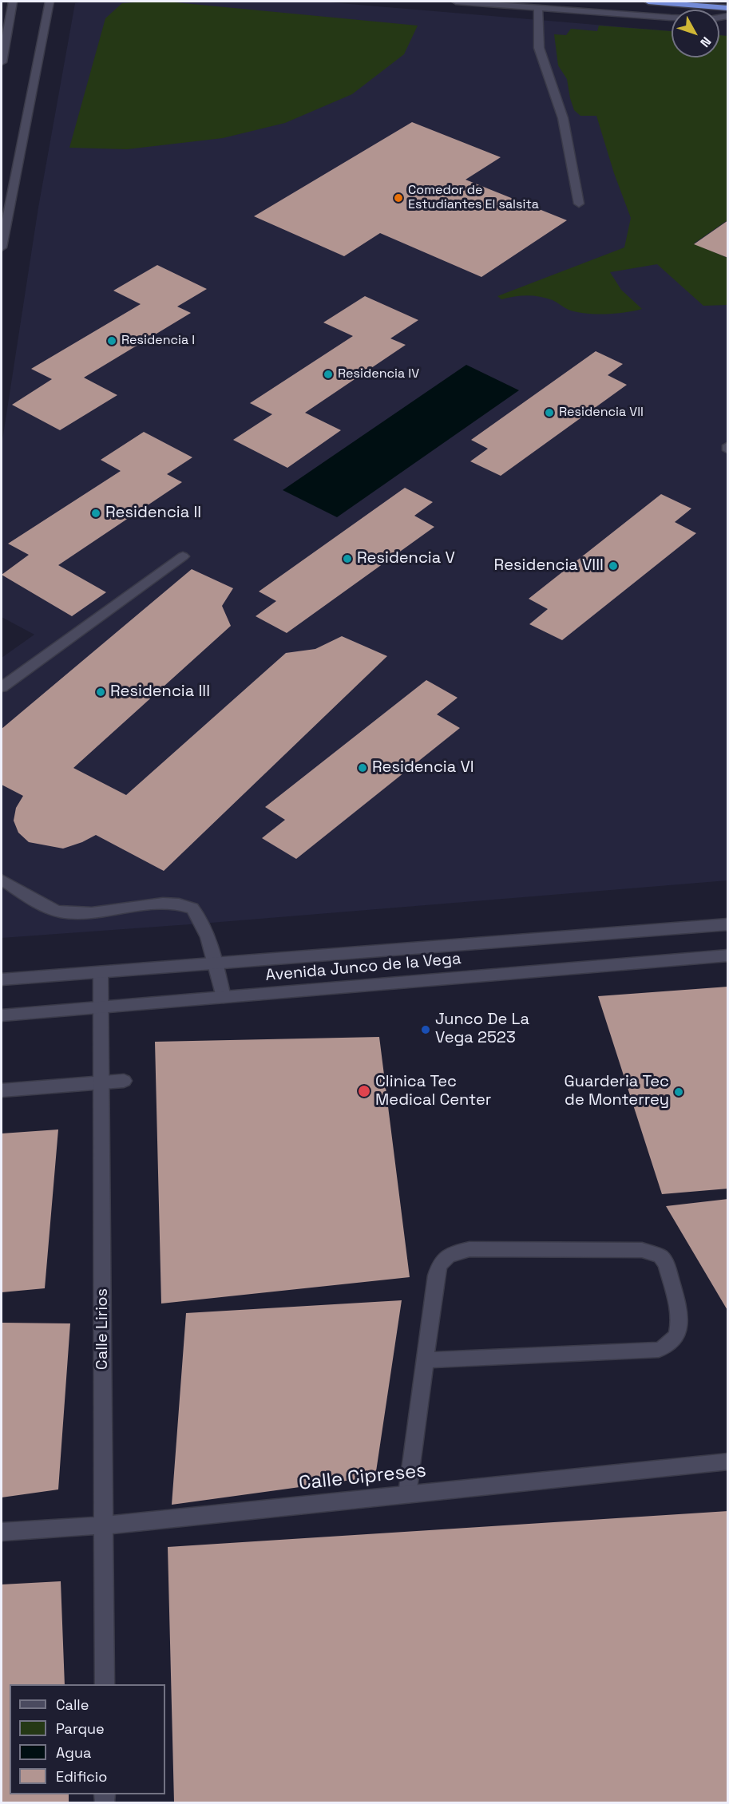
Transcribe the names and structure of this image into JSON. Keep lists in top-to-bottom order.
{
  "streets": {
    "street": ["Avenida Junco de la Vega", "Calle Lirios", "Calle Cipreses"]
  },
  "crossings": [
    ["Avenida Junco de la Vega", "Calle Lirios"],
    ["Calle Lirios", "Calle Cipreses"]
  ],
  "places": [
    "Comedor de Estudiantes El salsita",
    "Residencia I",
    "Residencia IV",
    "Residencia VII",
    "Residencia II",
    "Residencia V",
    "Residencia VIII",
    "Residencia III",
    "Residencia VI",
    "Junco De La Vega 2523",
    "Clinica Tec Medical Center",
    "Guarderia Tec de Monterrey"
  ],
  "legend": [
    "Calle",
    "Parque",
    "Agua",
    "Edificio"
  ],
  "north": "bottom right"
}
